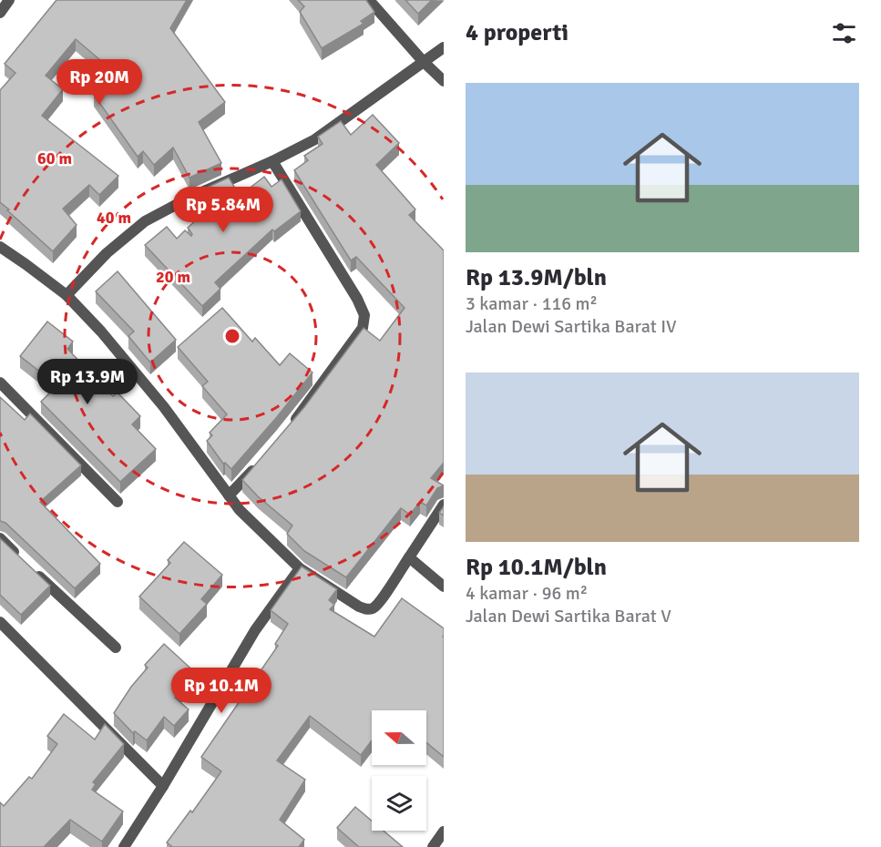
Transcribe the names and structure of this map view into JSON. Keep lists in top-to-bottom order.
{
  "north": "left",
  "page": {
    "heading": "4 properti",
    "price": [
      "Rp 20M",
      "Rp 5.84M",
      "Rp 13.9M",
      "Rp 10.1M"
    ],
    "list": [
      {
        "name": "Rp 13.9M/bln",
        "note": "3 kamar · 116 m² · Jalan Dewi Sartika Barat IV"
      },
      {
        "name": "Rp 10.1M/bln",
        "note": "4 kamar · 96 m² · Jalan Dewi Sartika Barat V"
      }
    ]
  },
  "rings": ["60 m", "40 m", "20 m"]
}
